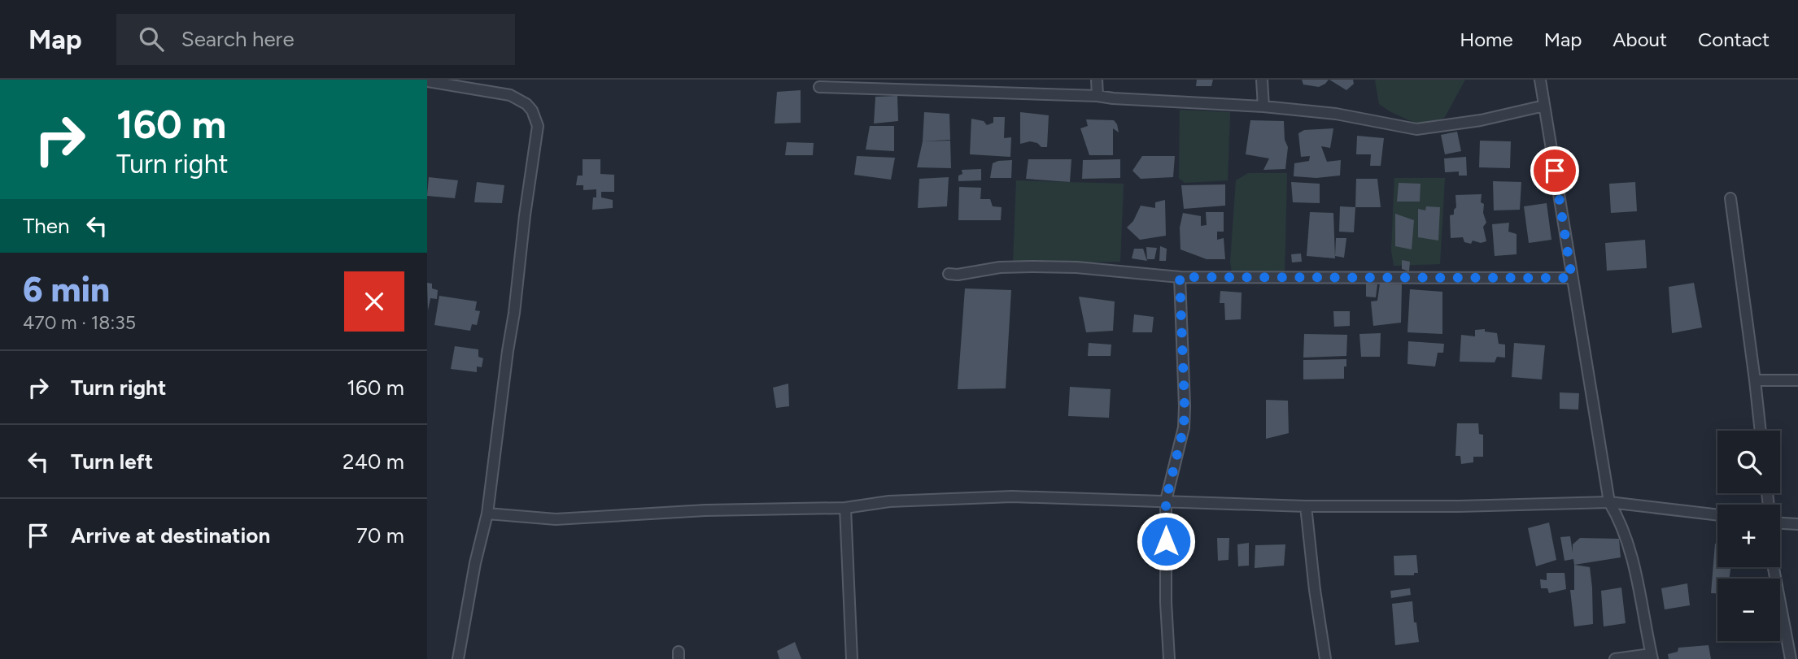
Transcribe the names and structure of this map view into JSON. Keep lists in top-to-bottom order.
{
  "page": {
    "header": "Map",
    "search": "Search here",
    "nav": [
      "Home",
      "Map",
      "About",
      "Contact"
    ],
    "turn": ["160 m", "Turn right"],
    "then": "Then",
    "heading": ["6 min", "470 m · 18:35"],
    "list": [
      {
        "name": "Turn right",
        "value": "160 m"
      },
      {
        "name": "Turn left",
        "value": "240 m"
      },
      {
        "name": "Arrive at destination",
        "value": "70 m"
      }
    ],
    "map_buttons": ["+", "−"]
  }
}
